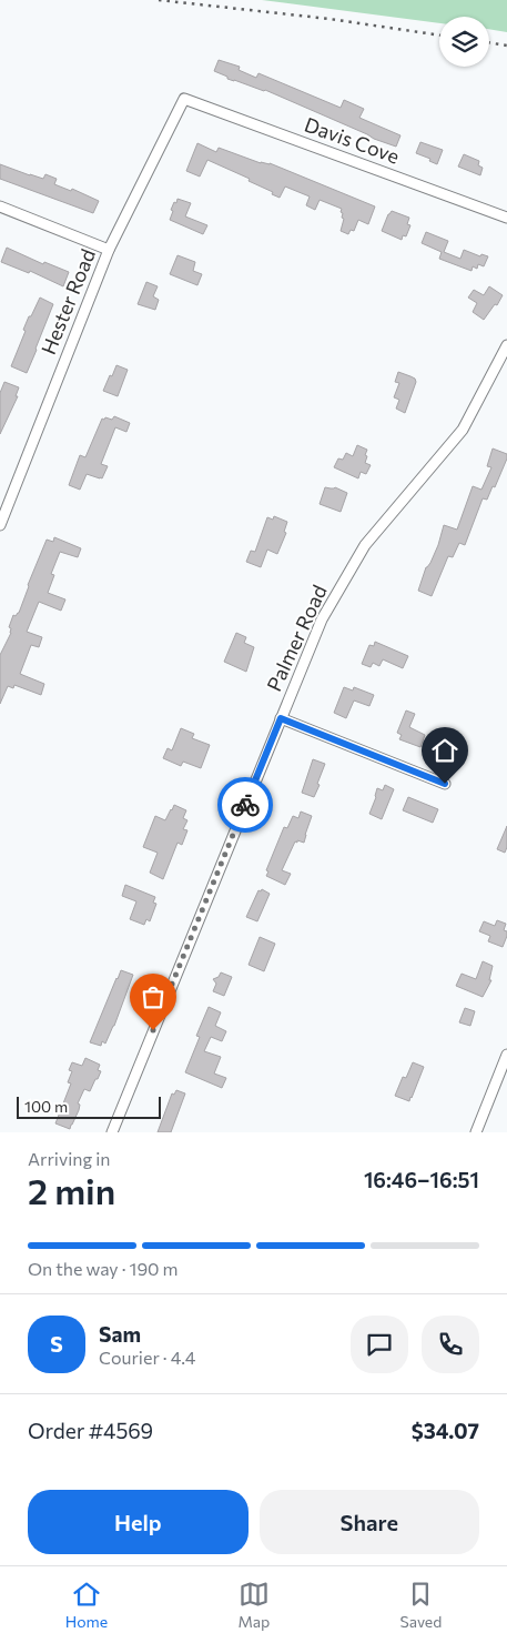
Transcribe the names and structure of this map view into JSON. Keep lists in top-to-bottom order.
{
  "streets": {
    "street": ["Davis Cove", "Hester Road", "Palmer Road"]
  },
  "crossings": [
    ["Davis Cove", "Hester Road"]
  ],
  "scale_bar": "100 m",
  "page": {
    "scale": "100 m",
    "heading": ["2 min", "Arriving in", "16:46–16:51"],
    "panel": [
      "Sam",
      "Courier · 4.4",
      "Order #4569",
      "$34.07"
    ],
    "bar": "On the way · 190 m",
    "round": "S",
    "buttons": ["Help", "Share"],
    "tabs": ["Home", "Map", "Saved"]
  }
}
